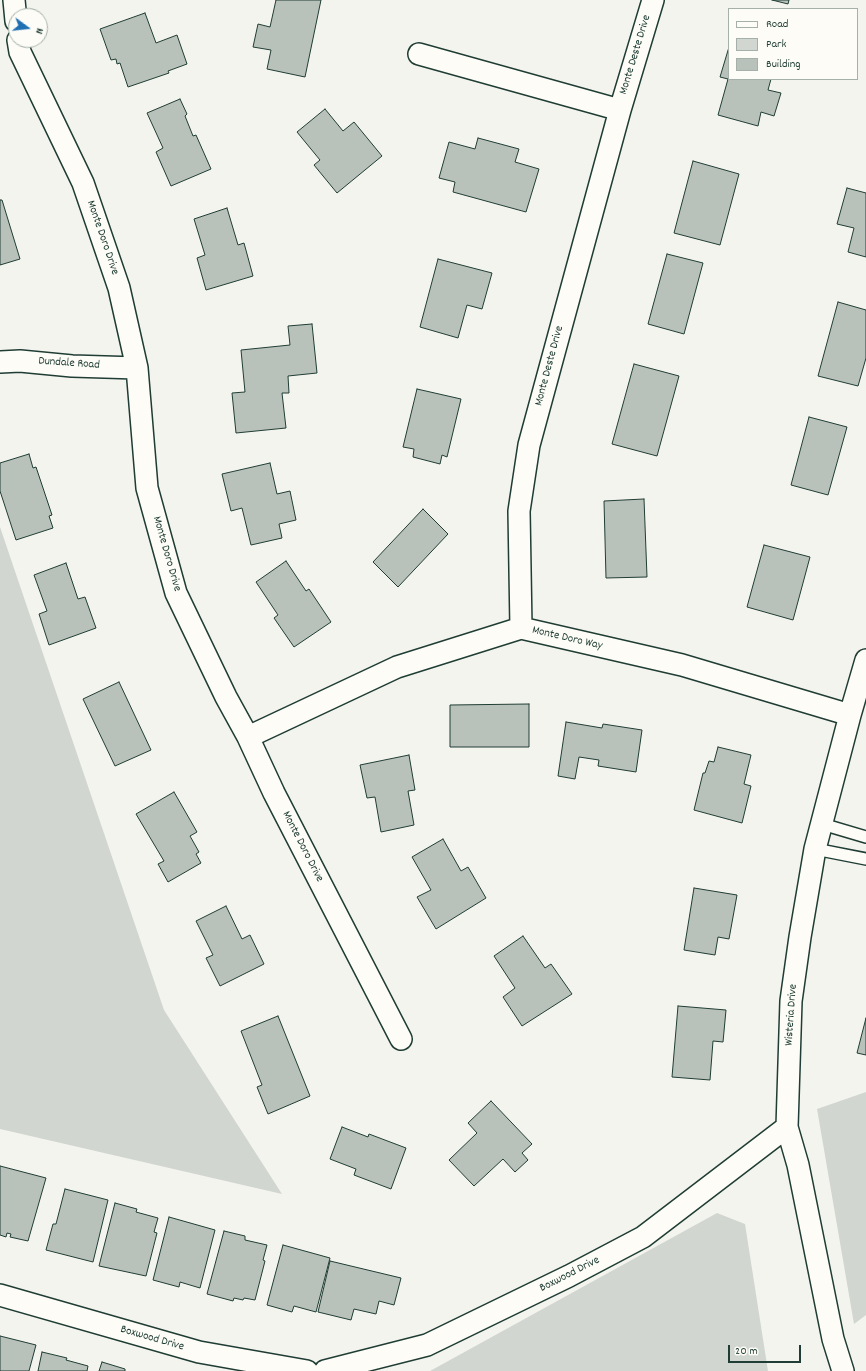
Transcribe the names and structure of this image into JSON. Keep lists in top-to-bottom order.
{
  "streets": {
    "street": [
      "Monte Deste Drive",
      "Monte Doro Drive",
      "Dundale Road",
      "Monte Doro Way",
      "Wisteria Drive",
      "Boxwood Drive"
    ]
  },
  "crossings": [
    ["Monte Deste Drive", "Monte Doro Way"],
    ["Monte Doro Drive", "Dundale Road"],
    ["Monte Doro Drive", "Monte Doro Way"],
    ["Monte Doro Way", "Wisteria Drive"],
    ["Wisteria Drive", "Boxwood Drive"]
  ],
  "legend": ["Road", "Park", "Building"],
  "scale_bar": "20 m",
  "north": "right"
}
